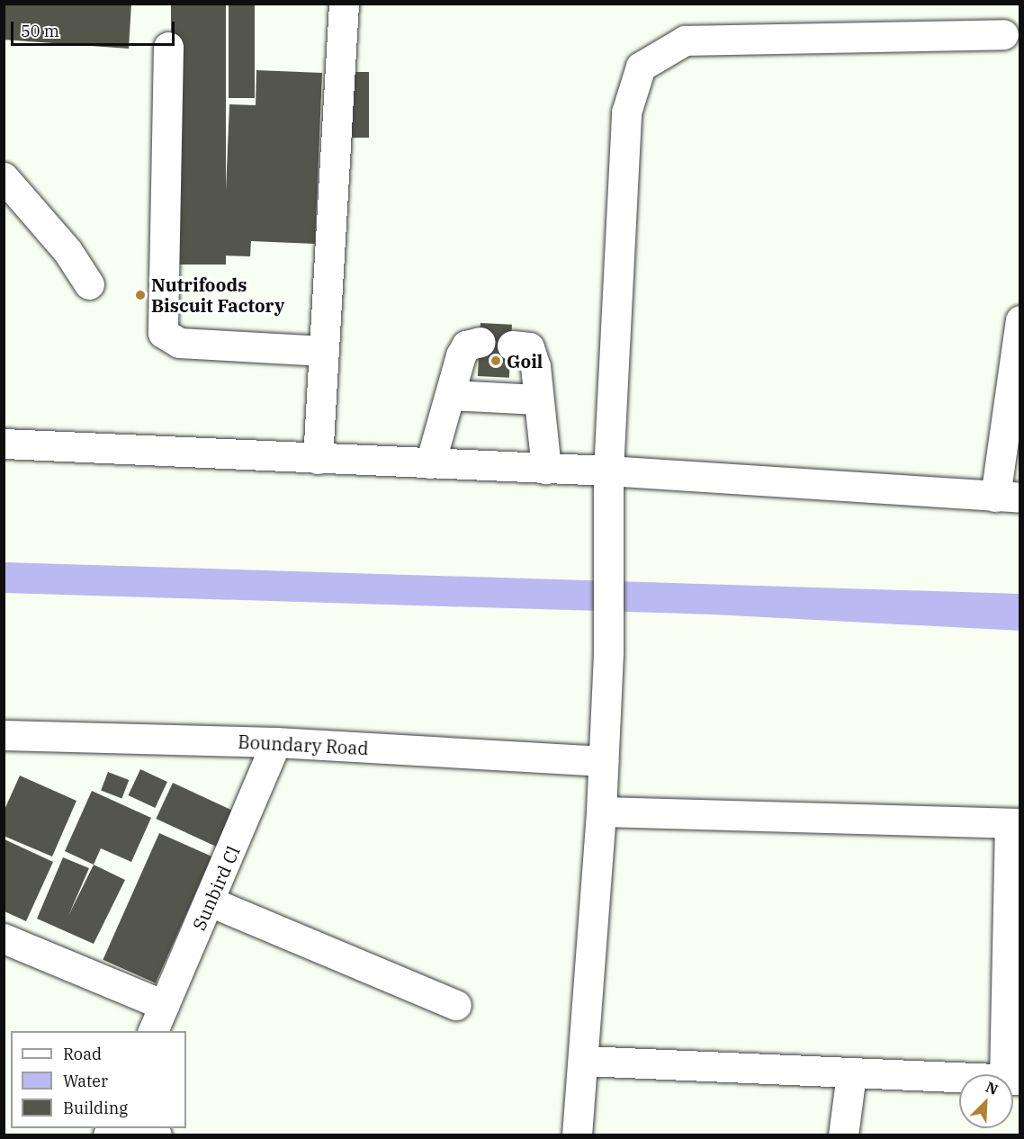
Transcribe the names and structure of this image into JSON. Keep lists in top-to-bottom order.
{
  "streets": {
    "street": ["Boundary Road", "Sunbird Cl"]
  },
  "crossings": [
    ["Boundary Road", "Sunbird Cl"]
  ],
  "places": ["Nutrifoods Biscuit Factory", "Goil"],
  "legend": ["Road", "Water", "Building"],
  "scale_bar": "50 m",
  "north": "top right"
}
